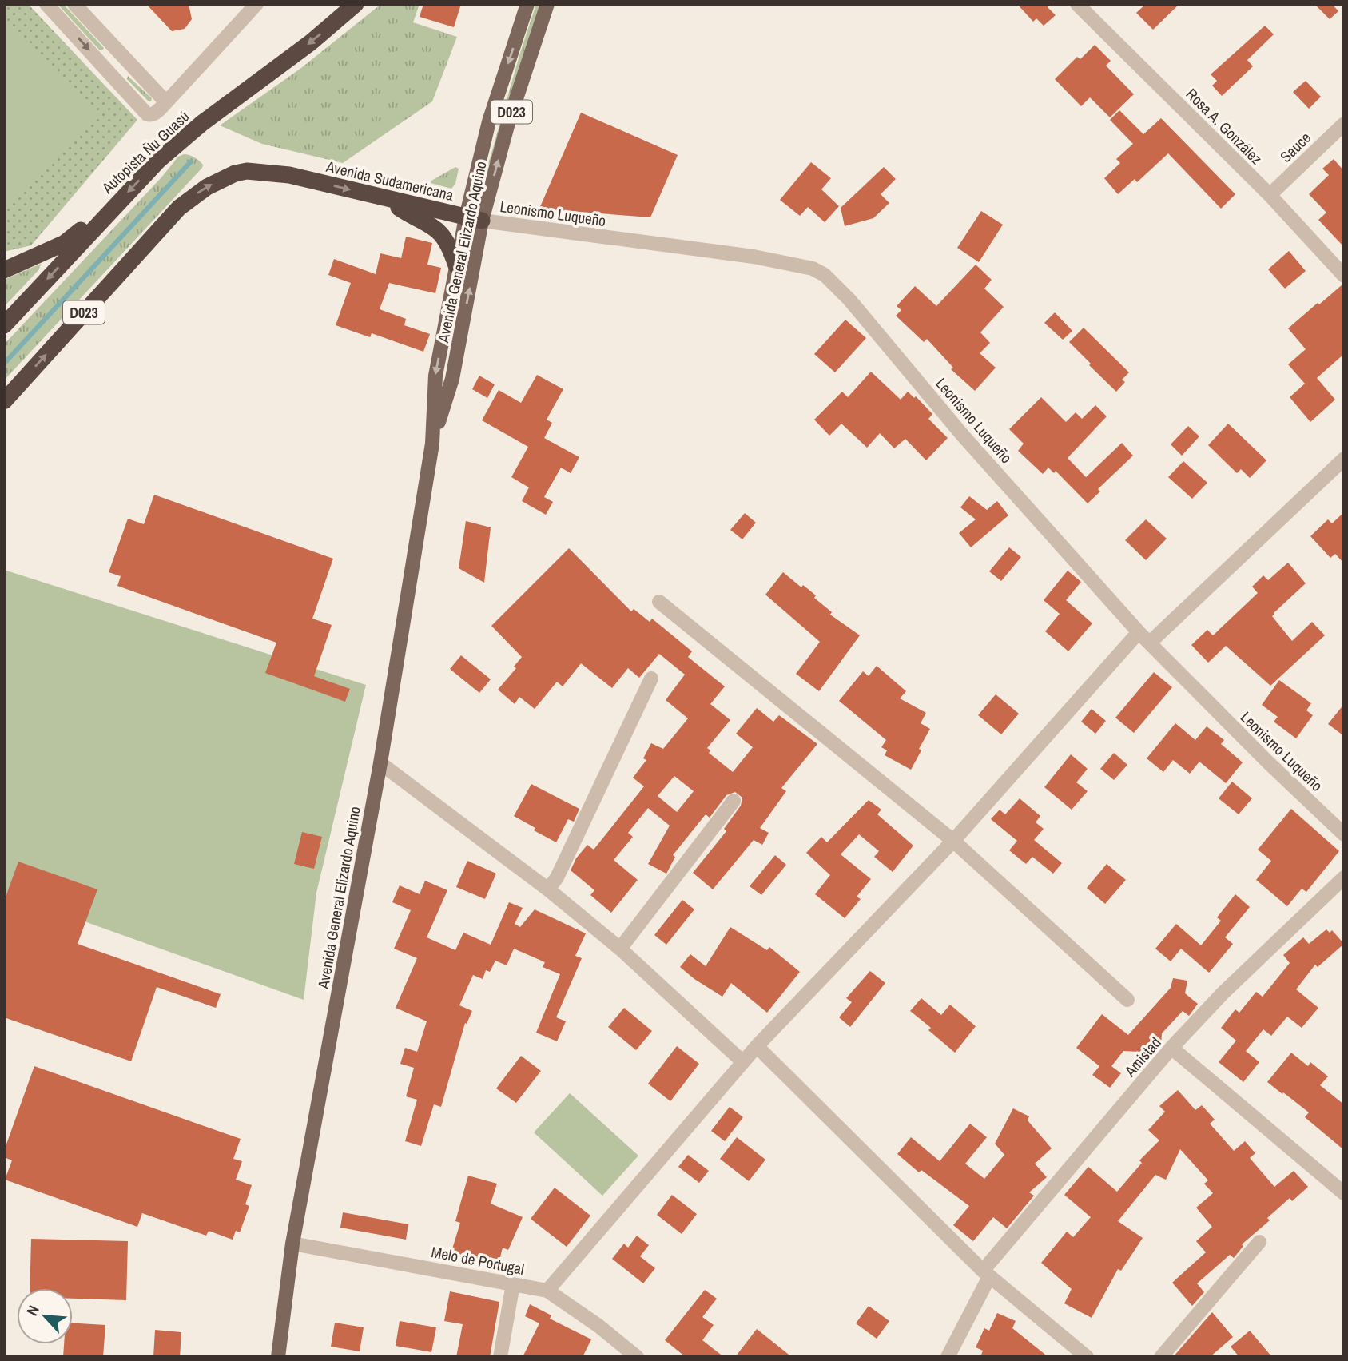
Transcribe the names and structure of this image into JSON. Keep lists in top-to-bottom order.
{
  "streets": {
    "highway": ["D023", "Autopista Ñu Guasú", "Avenida Sudamericana"],
    "main road": ["Avenida General Elizardo Aquino"],
    "street": [
      "Rosa A. González",
      "Sauce",
      "Leonismo Luqueño",
      "Amistad",
      "Melo de Portugal"
    ]
  },
  "crossings": [
    ["Rosa A. González", "Sauce"],
    ["Avenida Sudamericana", "Leonismo Luqueño"],
    ["Avenida Sudamericana", "Avenida General Elizardo Aquino"],
    ["Leonismo Luqueño", "Avenida General Elizardo Aquino"],
    ["Avenida General Elizardo Aquino", "Melo de Portugal"]
  ],
  "one_way": ["Autopista Ñu Guasú", "Avenida Sudamericana"],
  "north": "top left"
}
